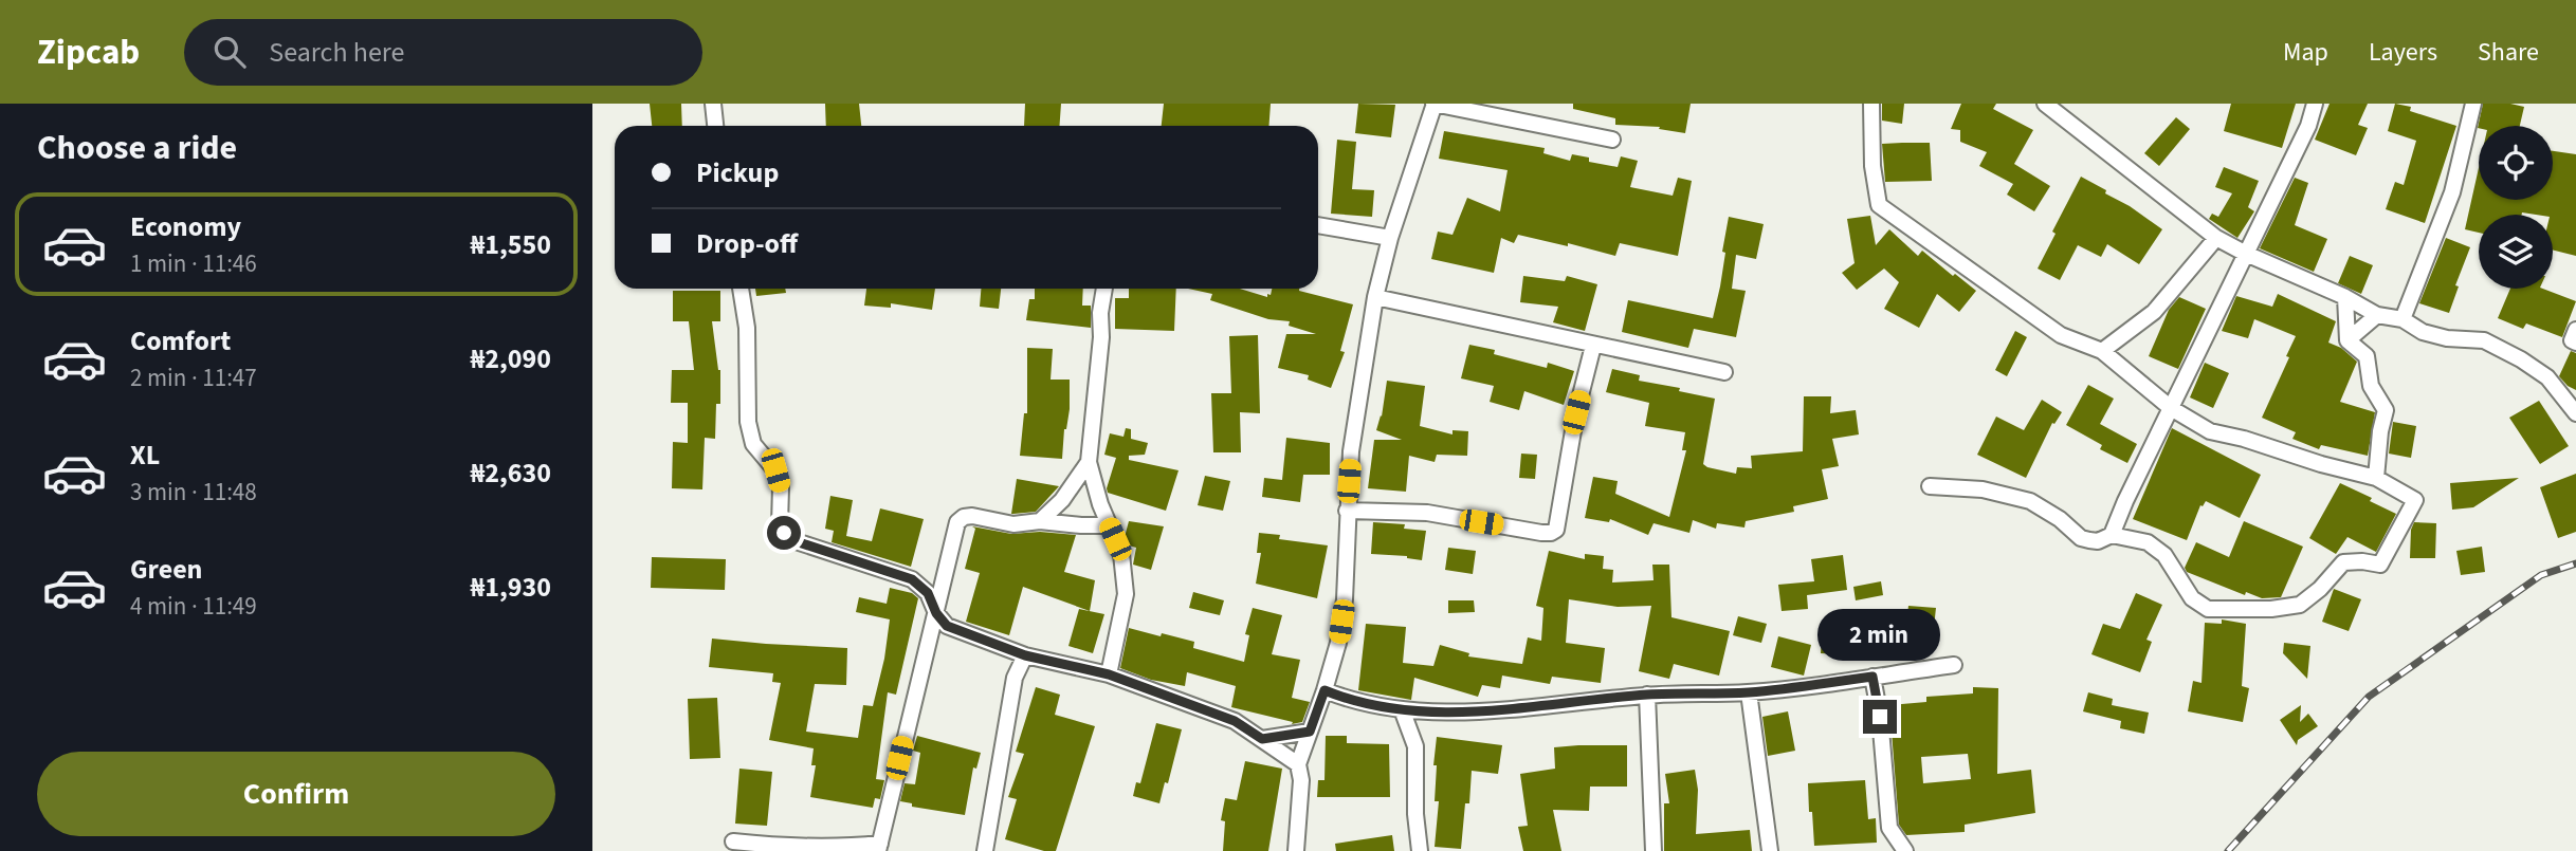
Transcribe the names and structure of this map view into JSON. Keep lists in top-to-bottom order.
{
  "page": {
    "header": "Zipcab",
    "search": "Search here",
    "nav": ["Map", "Layers", "Share"],
    "heading": "Choose a ride",
    "banner": ["Pickup", "Drop-off"],
    "list": [
      {
        "name": "Economy",
        "note": "1 min · 11:46",
        "value": "₦1,550"
      },
      {
        "name": "Comfort",
        "note": "2 min · 11:47",
        "value": "₦2,090"
      },
      {
        "name": "XL",
        "note": "3 min · 11:48",
        "value": "₦2,630"
      },
      {
        "name": "Green",
        "note": "4 min · 11:49",
        "value": "₦1,930"
      }
    ],
    "bubble": "2 min",
    "buttons": "Confirm"
  }
}
